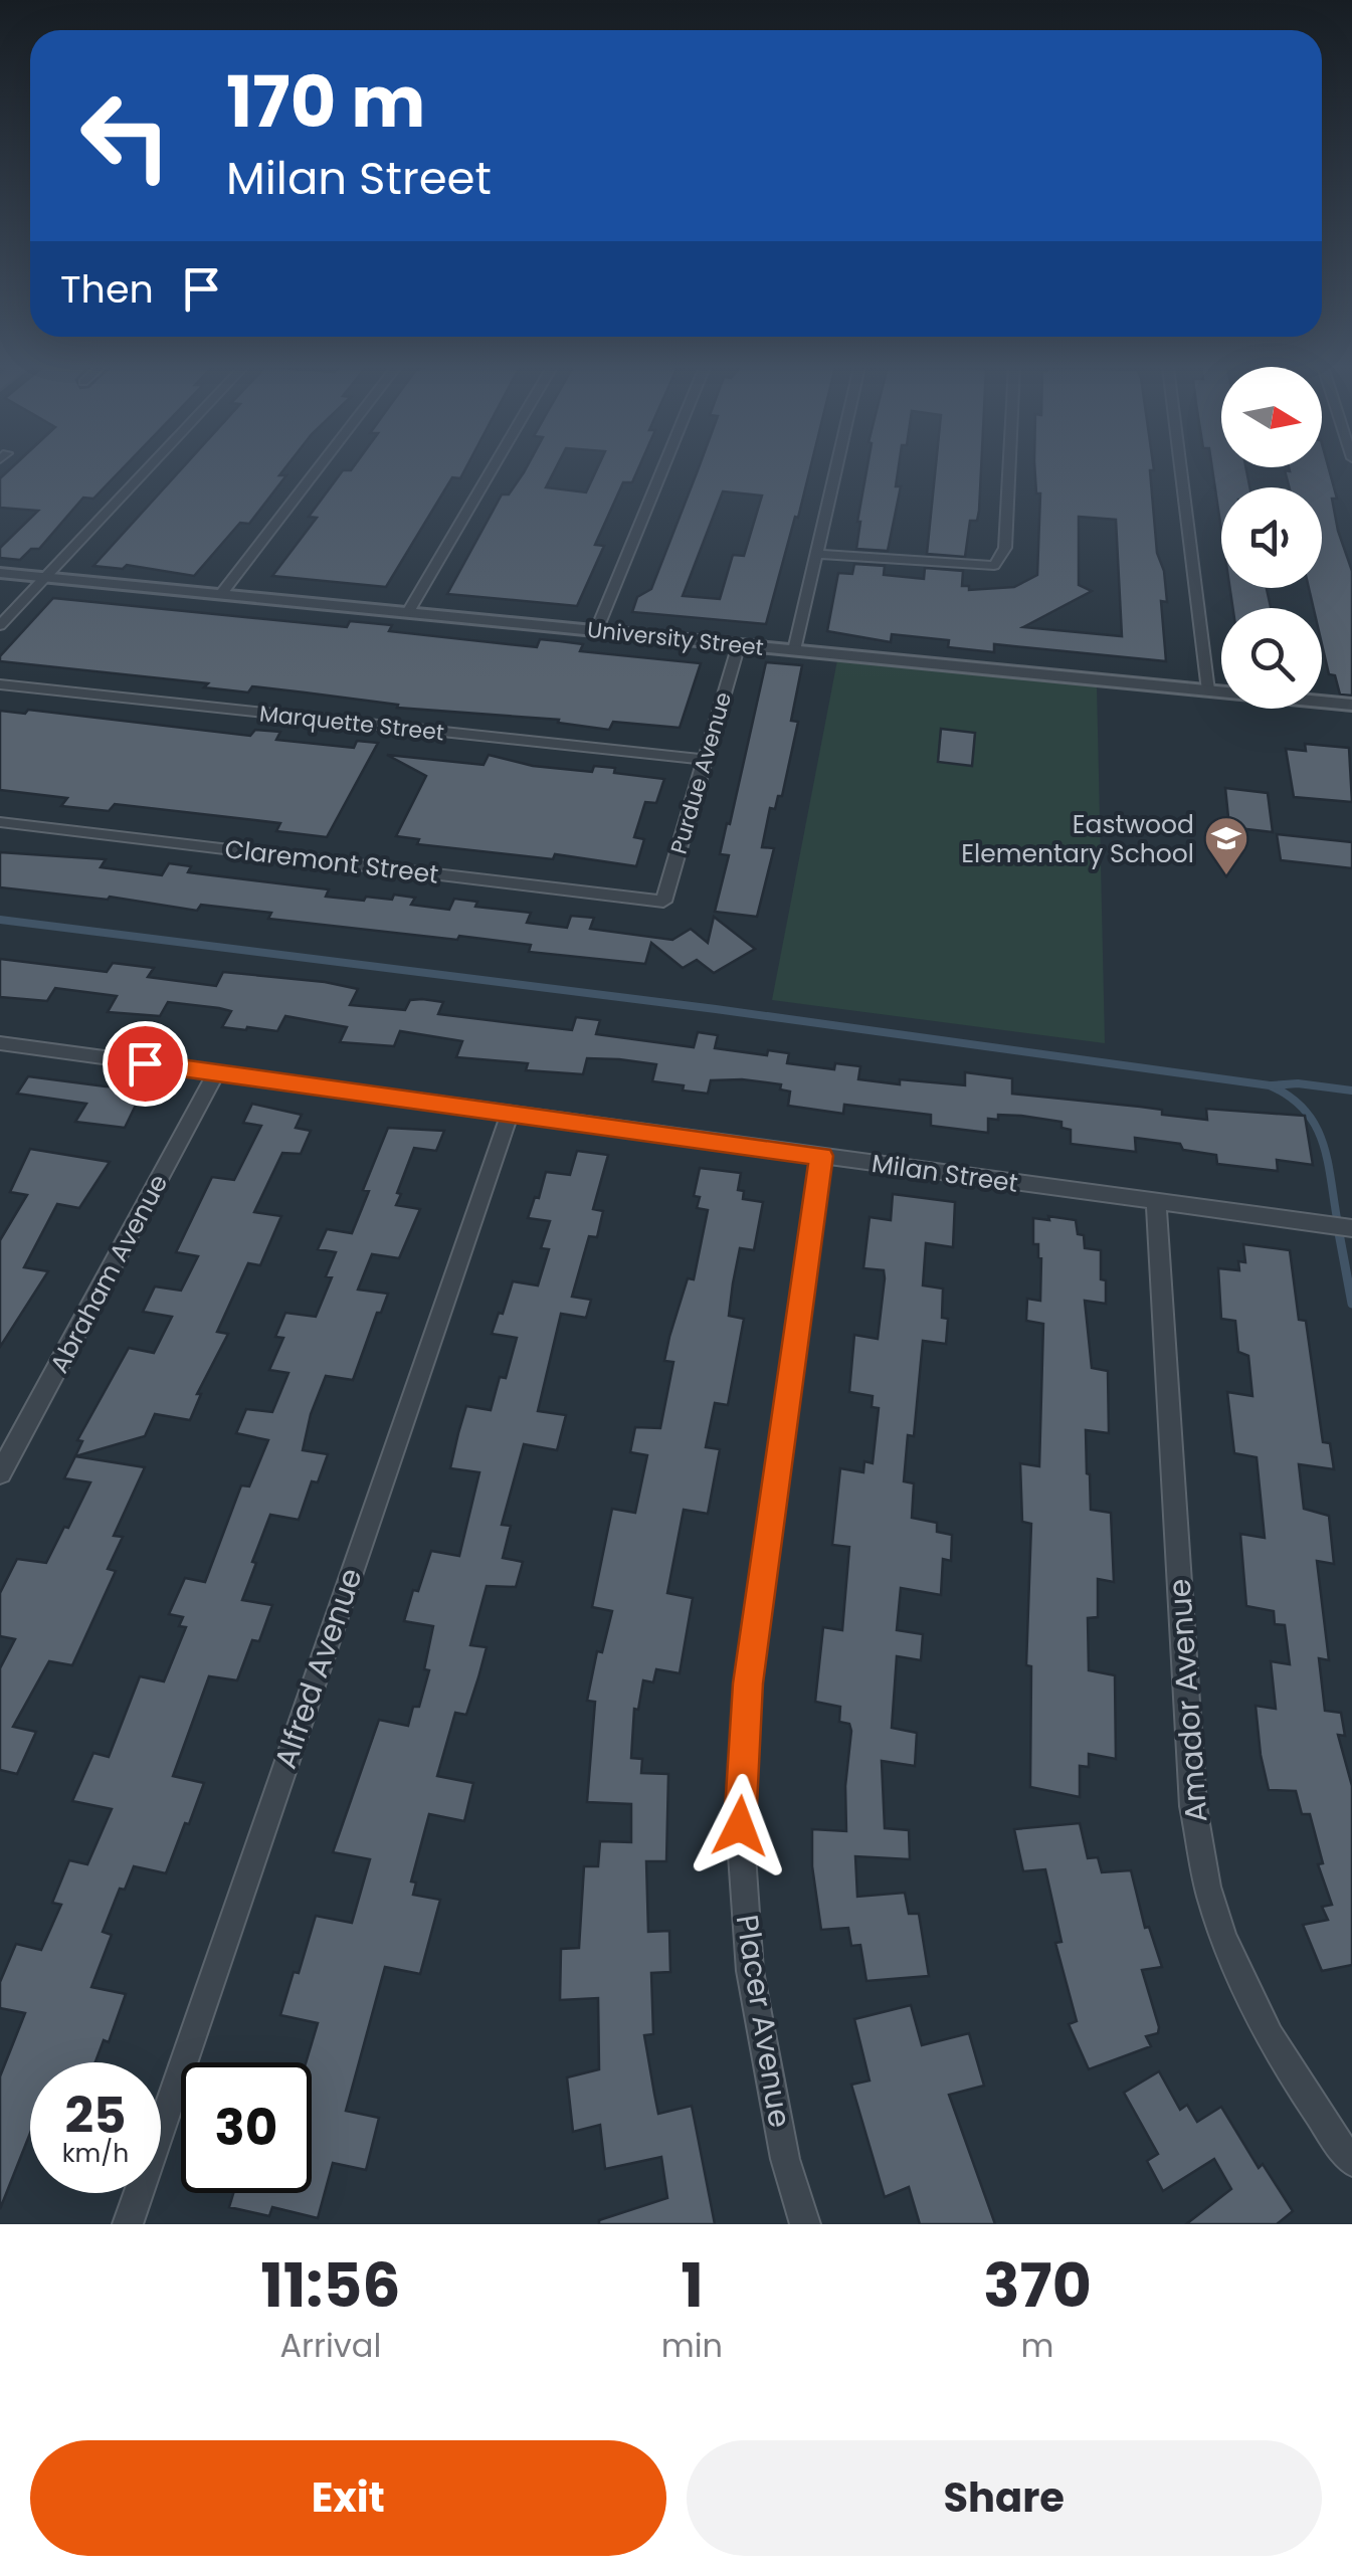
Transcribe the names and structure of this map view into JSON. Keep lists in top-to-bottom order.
{
  "streets": {
    "street": [
      "University Street",
      "Marquette Street",
      "Purdue Avenue",
      "Claremont Street",
      "Milan Street",
      "Abraham Avenue",
      "Alfred Avenue",
      "Amador Avenue",
      "Placer Avenue"
    ]
  },
  "crossings": [
    ["University Street", "Purdue Avenue"],
    ["Marquette Street", "Purdue Avenue"],
    ["Purdue Avenue", "Claremont Street"],
    ["Milan Street", "Abraham Avenue"],
    ["Milan Street", "Alfred Avenue"],
    ["Milan Street", "Amador Avenue"],
    ["Milan Street", "Placer Avenue"]
  ],
  "places": {
    "school or university": ["Eastwood Elementary School"]
  },
  "north": "right",
  "page": {
    "turn": ["170 m", "Milan Street"],
    "then": "Then",
    "speed": "25 km/h",
    "limit": "30",
    "eta": [
      "11:56",
      "Arrival",
      "1",
      "min",
      "370",
      "m"
    ],
    "buttons": ["Exit", "Share"]
  }
}
